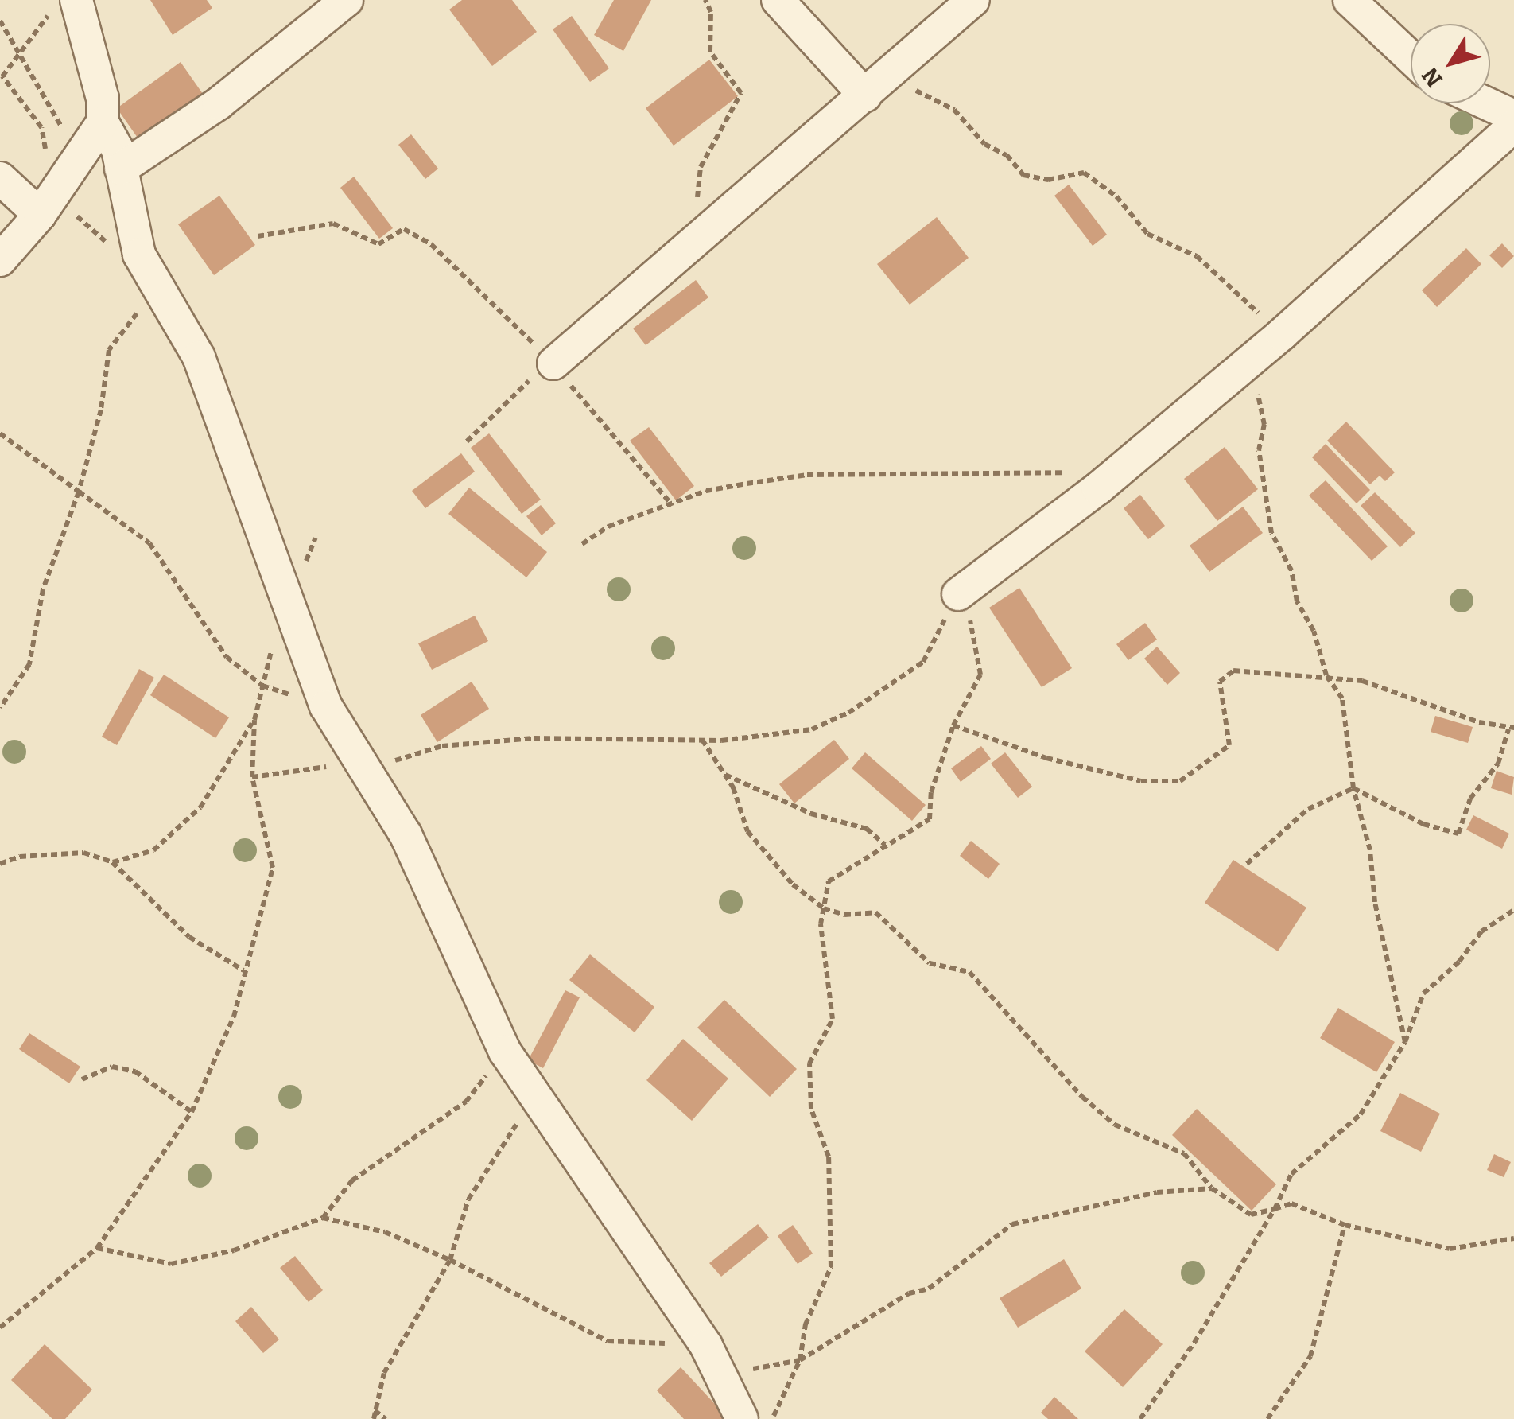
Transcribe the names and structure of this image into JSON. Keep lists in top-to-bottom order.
{
  "north": "bottom left"
}
